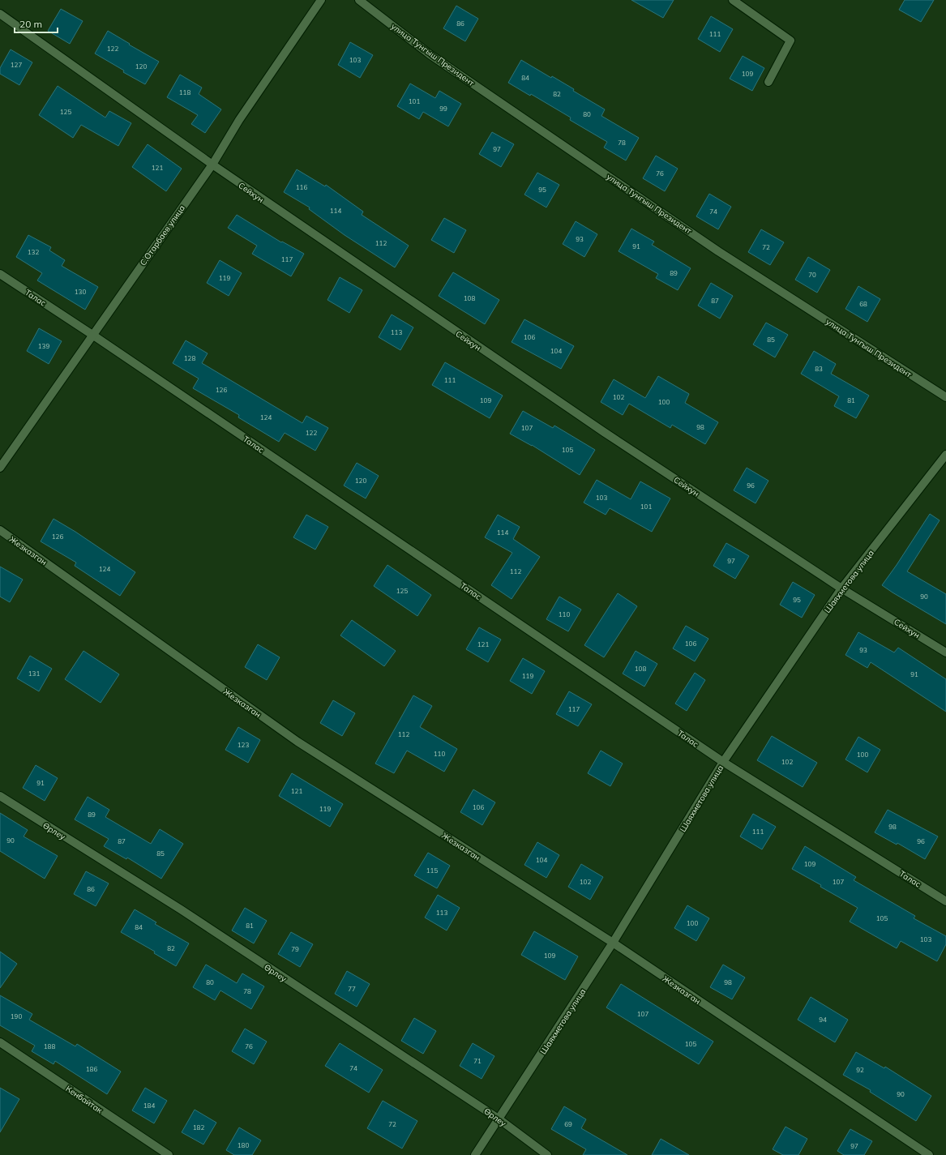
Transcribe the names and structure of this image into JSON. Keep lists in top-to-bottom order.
{
  "streets": {
    "street": [
      "улица Тунгыш Президент",
      "Сейхун",
      "С.Отарбаев улица",
      "Талас",
      "Жезказган",
      "Шаяхметова улица",
      "Өрлеу",
      "Кенбайтак"
    ]
  },
  "crossings": [
    ["Сейхун", "С.Отарбаев улица"],
    ["Сейхун", "Шаяхметова улица"],
    ["С.Отарбаев улица", "Талас"],
    ["Талас", "Шаяхметова улица"],
    ["Жезказган", "Шаяхметова улица"],
    ["Шаяхметова улица", "Өрлеу"]
  ],
  "house_numbers": [
    "86",
    "111",
    "122",
    "103",
    "127",
    "120",
    "109",
    "84",
    "118",
    "82",
    "101",
    "99",
    "125",
    "80",
    "78",
    "97",
    "121",
    "76",
    "116",
    "95",
    "114",
    "74",
    "93",
    "112",
    "91",
    "72",
    "132",
    "117",
    "89",
    "70",
    "119",
    "130",
    "108",
    "87",
    "68",
    "113",
    "106",
    "85",
    "139",
    "104",
    "128",
    "83",
    "111",
    "126",
    "102",
    "109",
    "81",
    "100",
    "124",
    "98",
    "107",
    "122",
    "105",
    "120",
    "96",
    "103",
    "101",
    "114",
    "126",
    "97",
    "124",
    "112",
    "125",
    "90",
    "95",
    "110",
    "106",
    "121",
    "93",
    "108",
    "131",
    "91",
    "119",
    "117",
    "112",
    "123",
    "110",
    "100",
    "102",
    "91",
    "121",
    "106",
    "119",
    "89",
    "98",
    "111",
    "90",
    "87",
    "96",
    "85",
    "104",
    "109",
    "115",
    "102",
    "107",
    "86",
    "113",
    "105",
    "100",
    "81",
    "84",
    "103",
    "82",
    "79",
    "109",
    "80",
    "98",
    "77",
    "78",
    "107",
    "190",
    "94",
    "105",
    "188",
    "76",
    "71",
    "74",
    "186",
    "92",
    "90",
    "184",
    "72",
    "69",
    "182",
    "180",
    "97"
  ],
  "scale_bar": "20 m"
}
